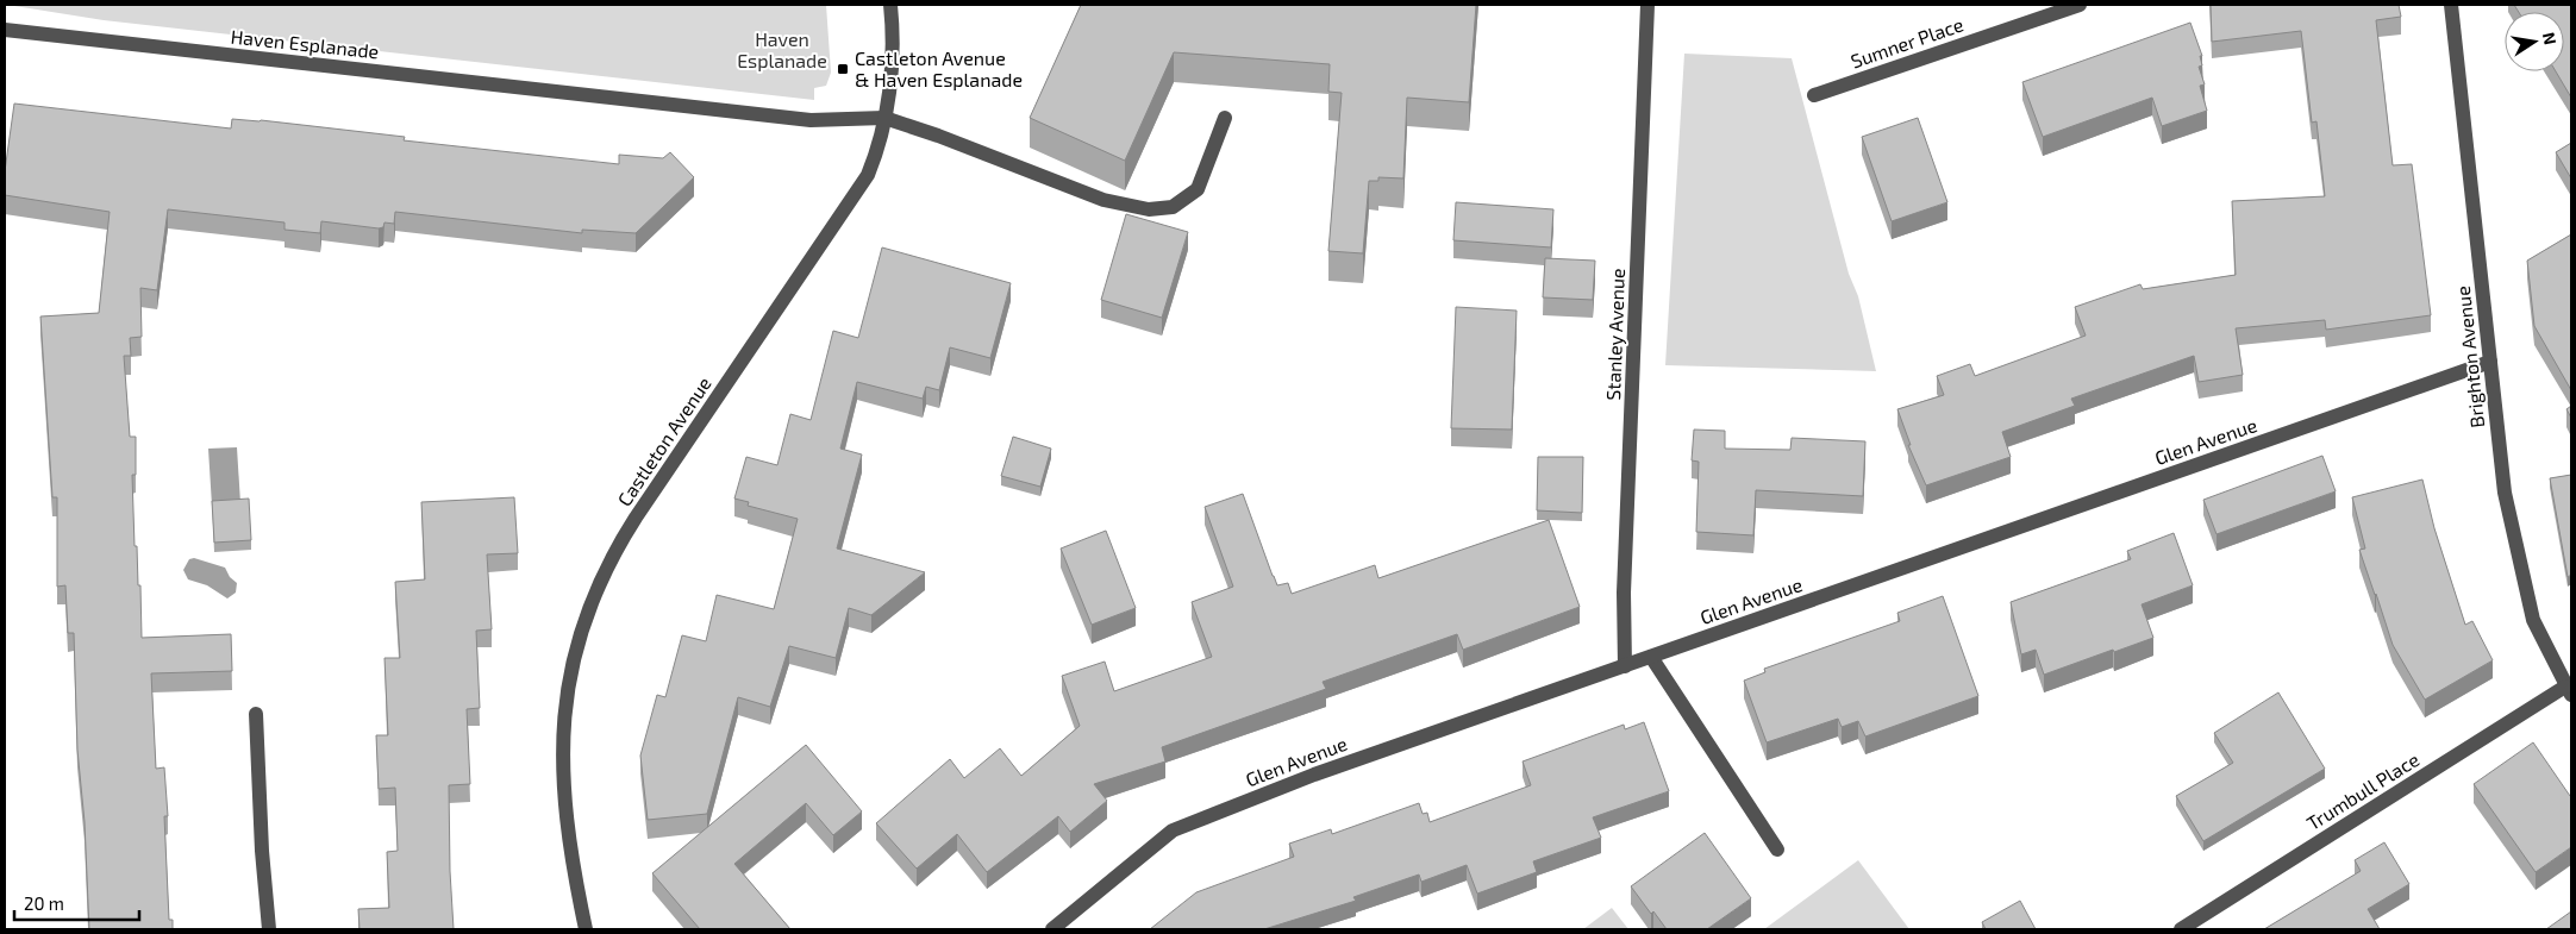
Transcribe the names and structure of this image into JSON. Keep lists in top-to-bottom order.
{
  "streets": {
    "street": [
      "Sumner Place",
      "Haven Esplanade",
      "Stanley Avenue",
      "Brighton Avenue",
      "Castleton Avenue",
      "Glen Avenue",
      "Trumbull Place"
    ]
  },
  "crossings": [
    ["Haven Esplanade", "Castleton Avenue"],
    ["Stanley Avenue", "Glen Avenue"],
    ["Brighton Avenue", "Glen Avenue"],
    ["Brighton Avenue", "Trumbull Place"]
  ],
  "parks": ["Haven Esplanade"],
  "places": {
    "transit": ["Castleton Avenue & Haven Esplanade"]
  },
  "scale_bar": "20 m",
  "north": "right"
}
